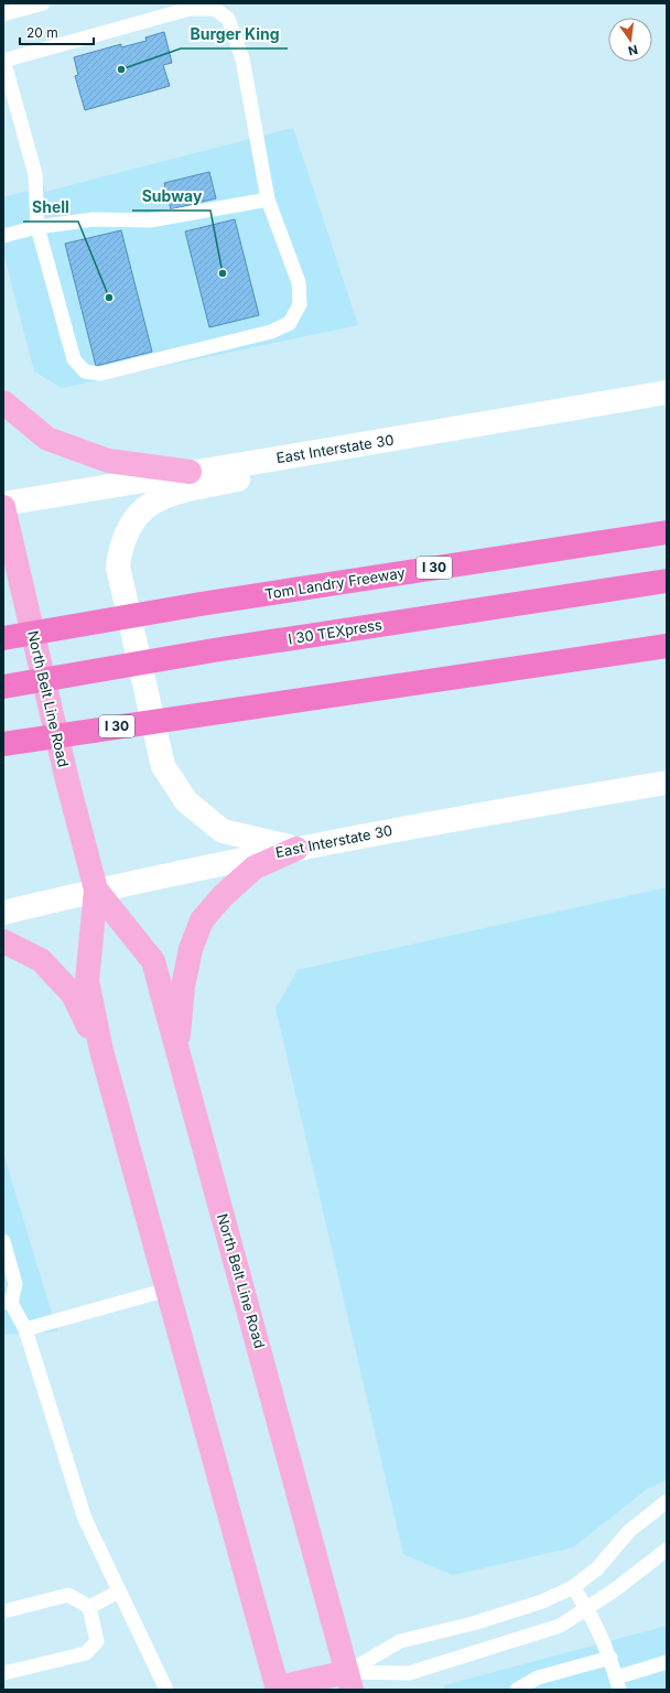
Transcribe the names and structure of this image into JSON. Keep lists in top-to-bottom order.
{
  "streets": {
    "highway": ["I 30", "Tom Landry Freeway", "I 30 TEXpress"],
    "main road": ["East Interstate 30", "North Belt Line Road"]
  },
  "crossings": [
    ["East Interstate 30", "North Belt Line Road"]
  ],
  "places": ["Burger King", "Subway", "Shell"],
  "scale_bar": "20 m",
  "north": "bottom"
}
